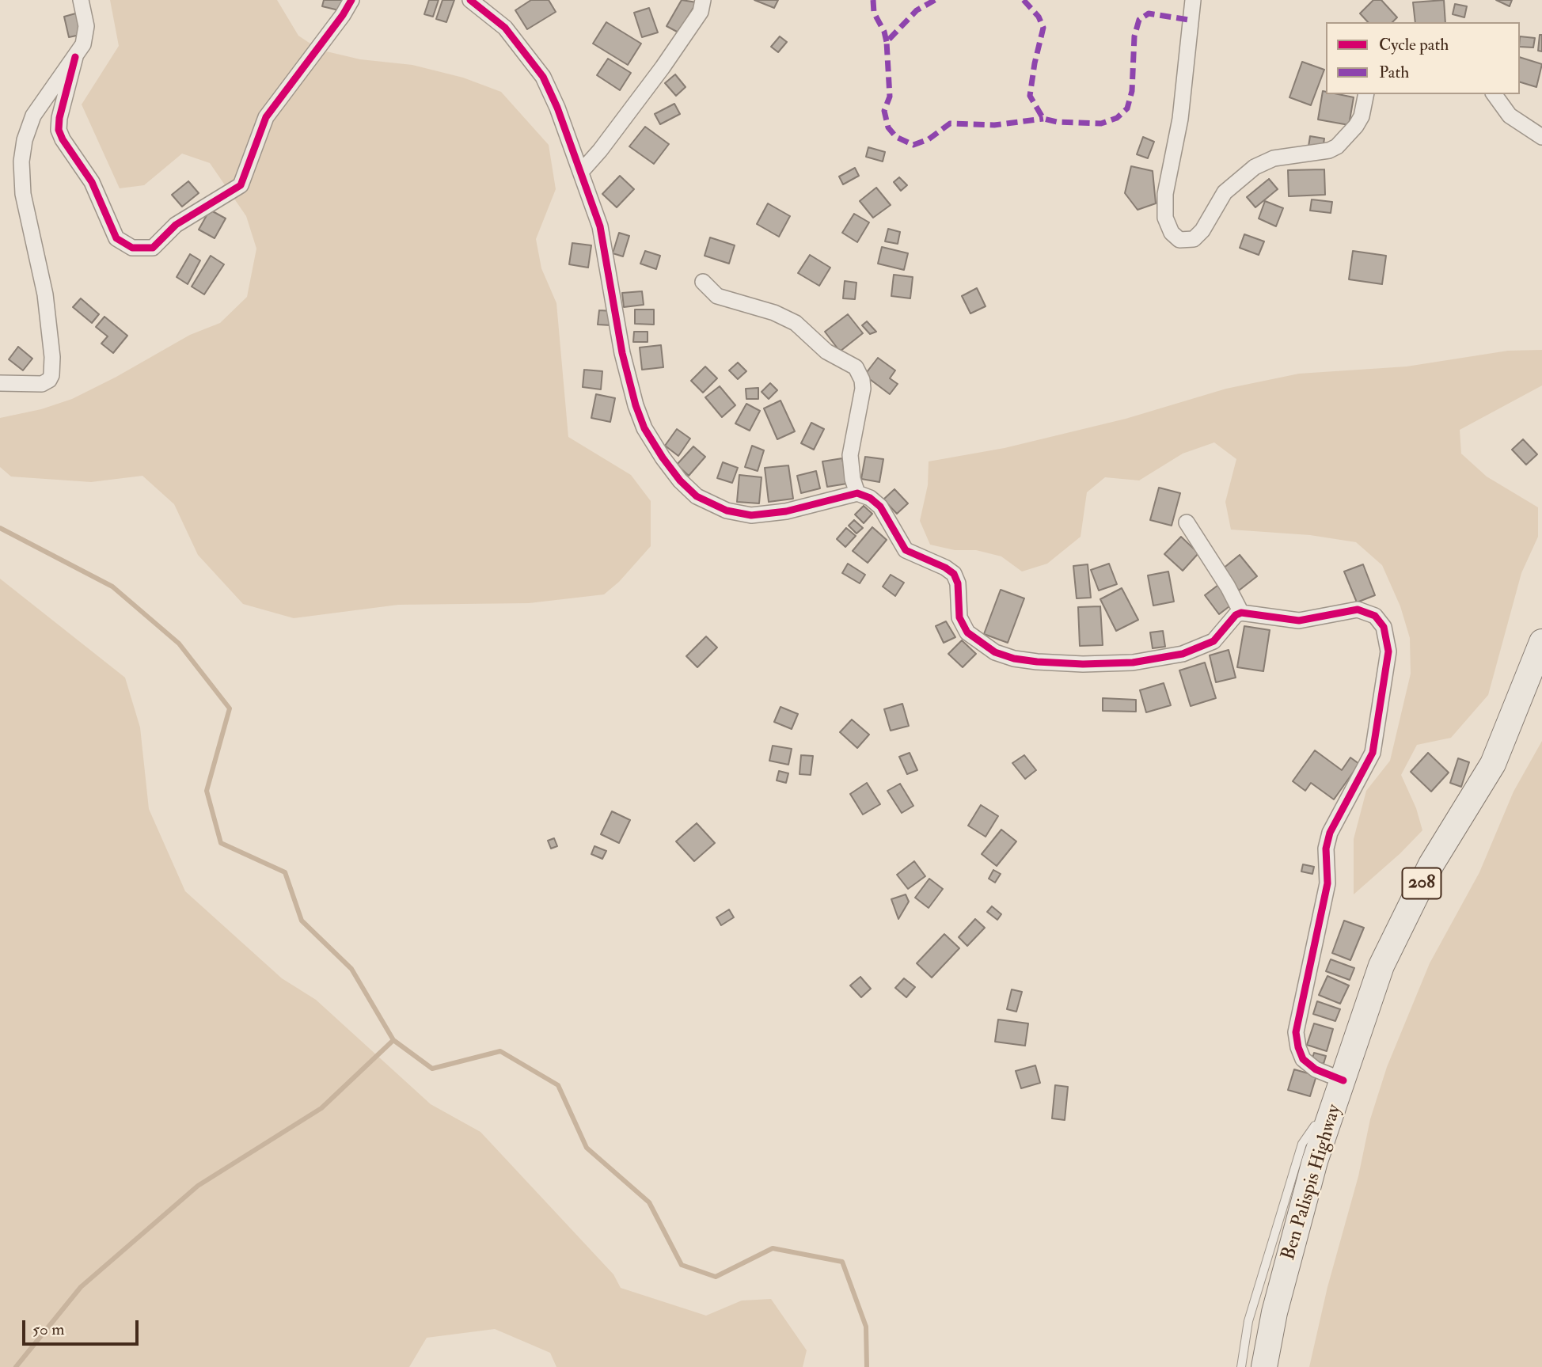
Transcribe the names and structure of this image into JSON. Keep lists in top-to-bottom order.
{
  "streets": {
    "main road": ["208", "Ben Palispis Highway"]
  },
  "legend": ["Cycle path", "Path"],
  "scale_bar": "50 m"
}
